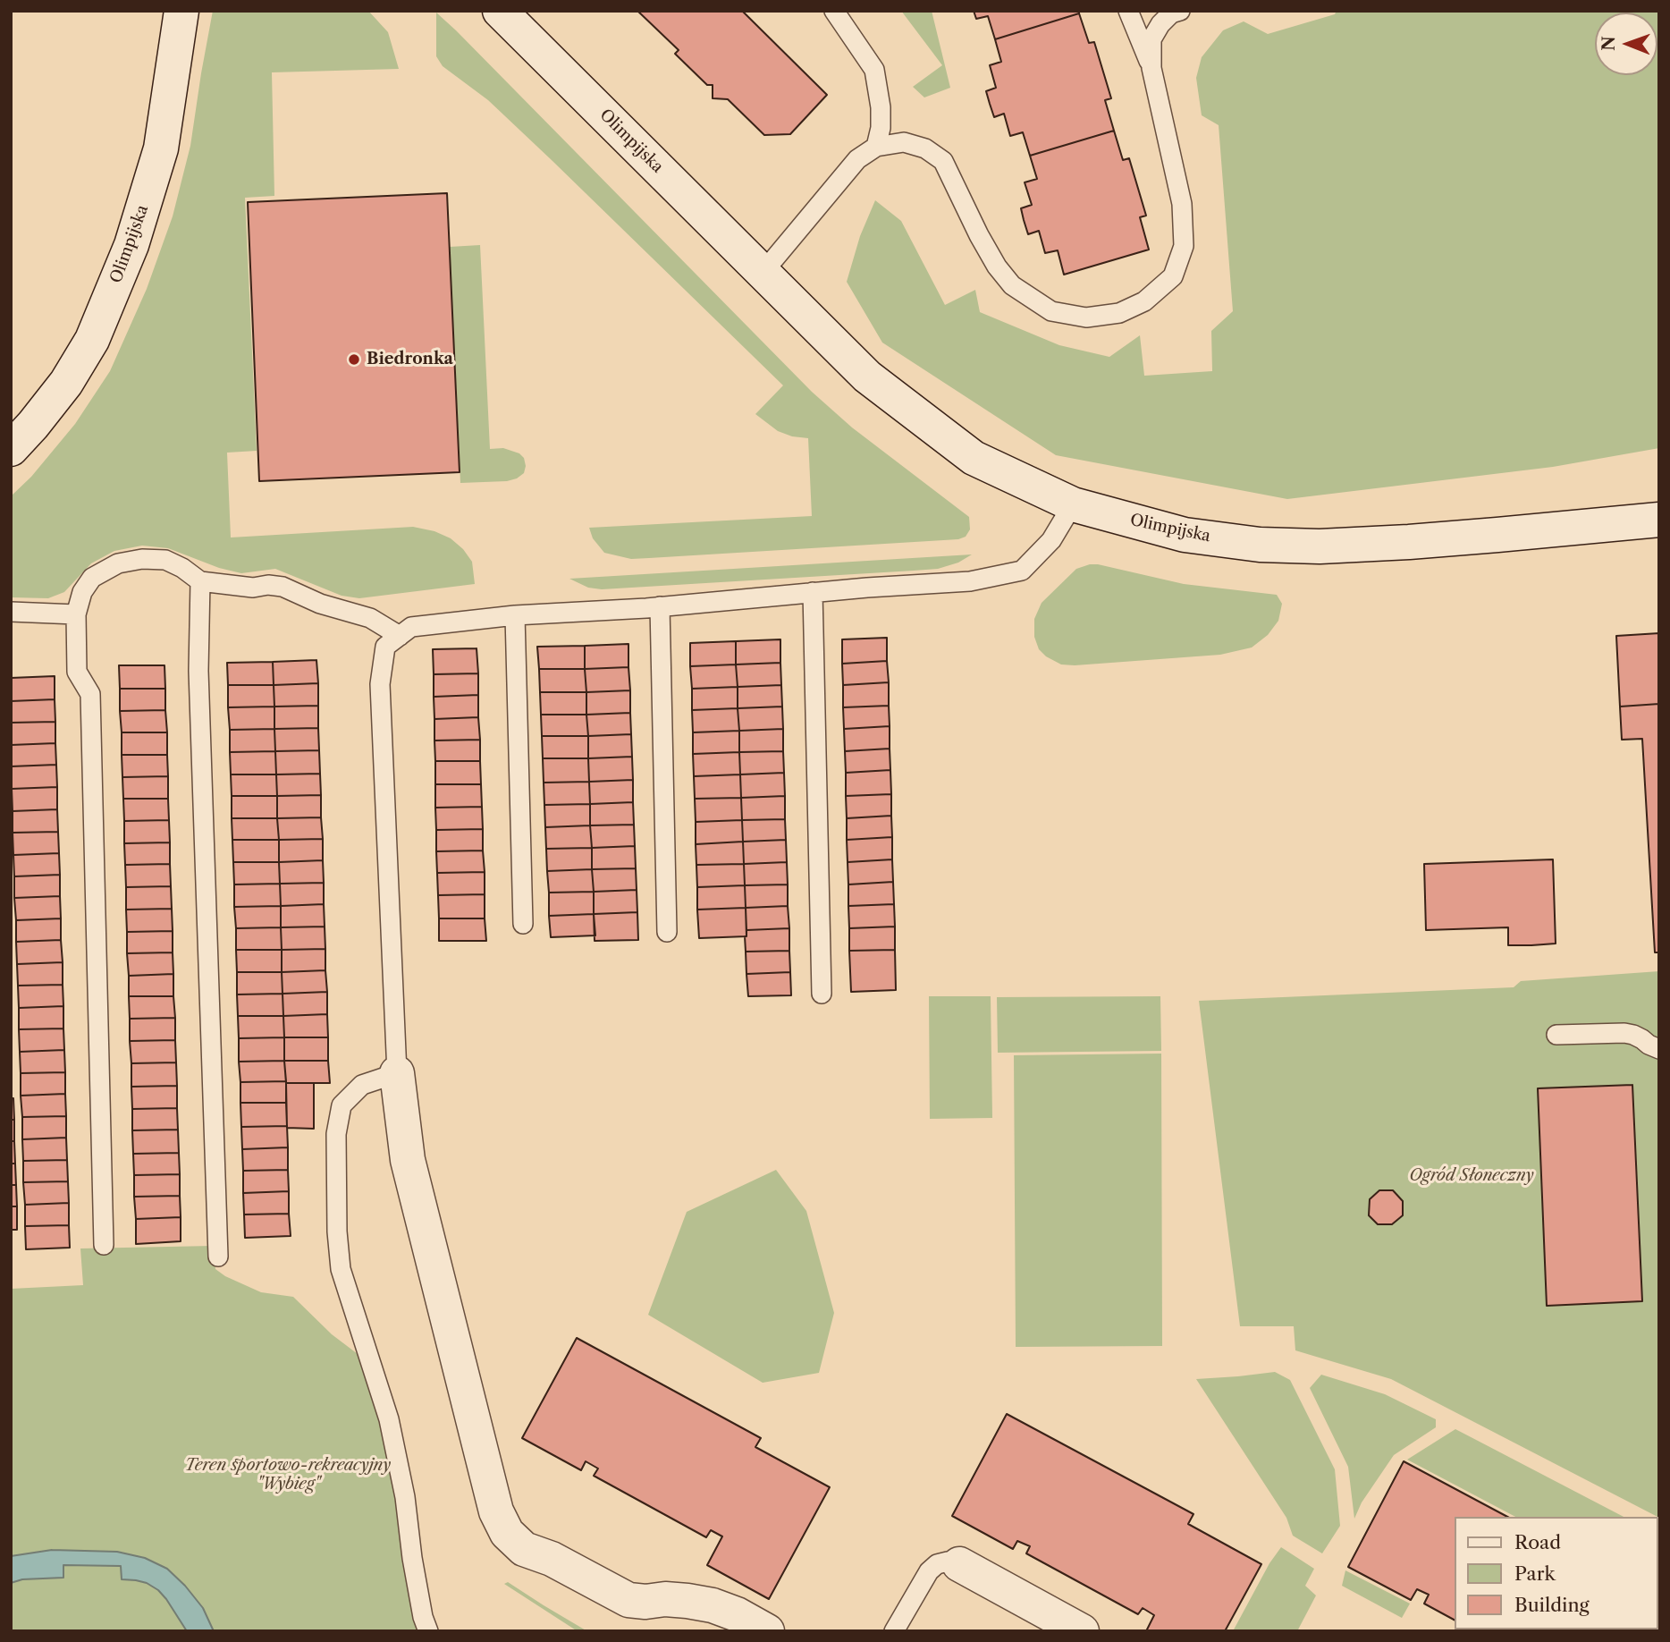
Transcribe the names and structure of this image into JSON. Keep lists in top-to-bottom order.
{
  "streets": {
    "street": ["Olimpijska"]
  },
  "parks": ["Ogród Słoneczny", "Teren sportowo-rekreacyjny \"Wybieg\""],
  "places": ["Biedronka"],
  "legend": ["Road", "Park", "Building"],
  "north": "left"
}
